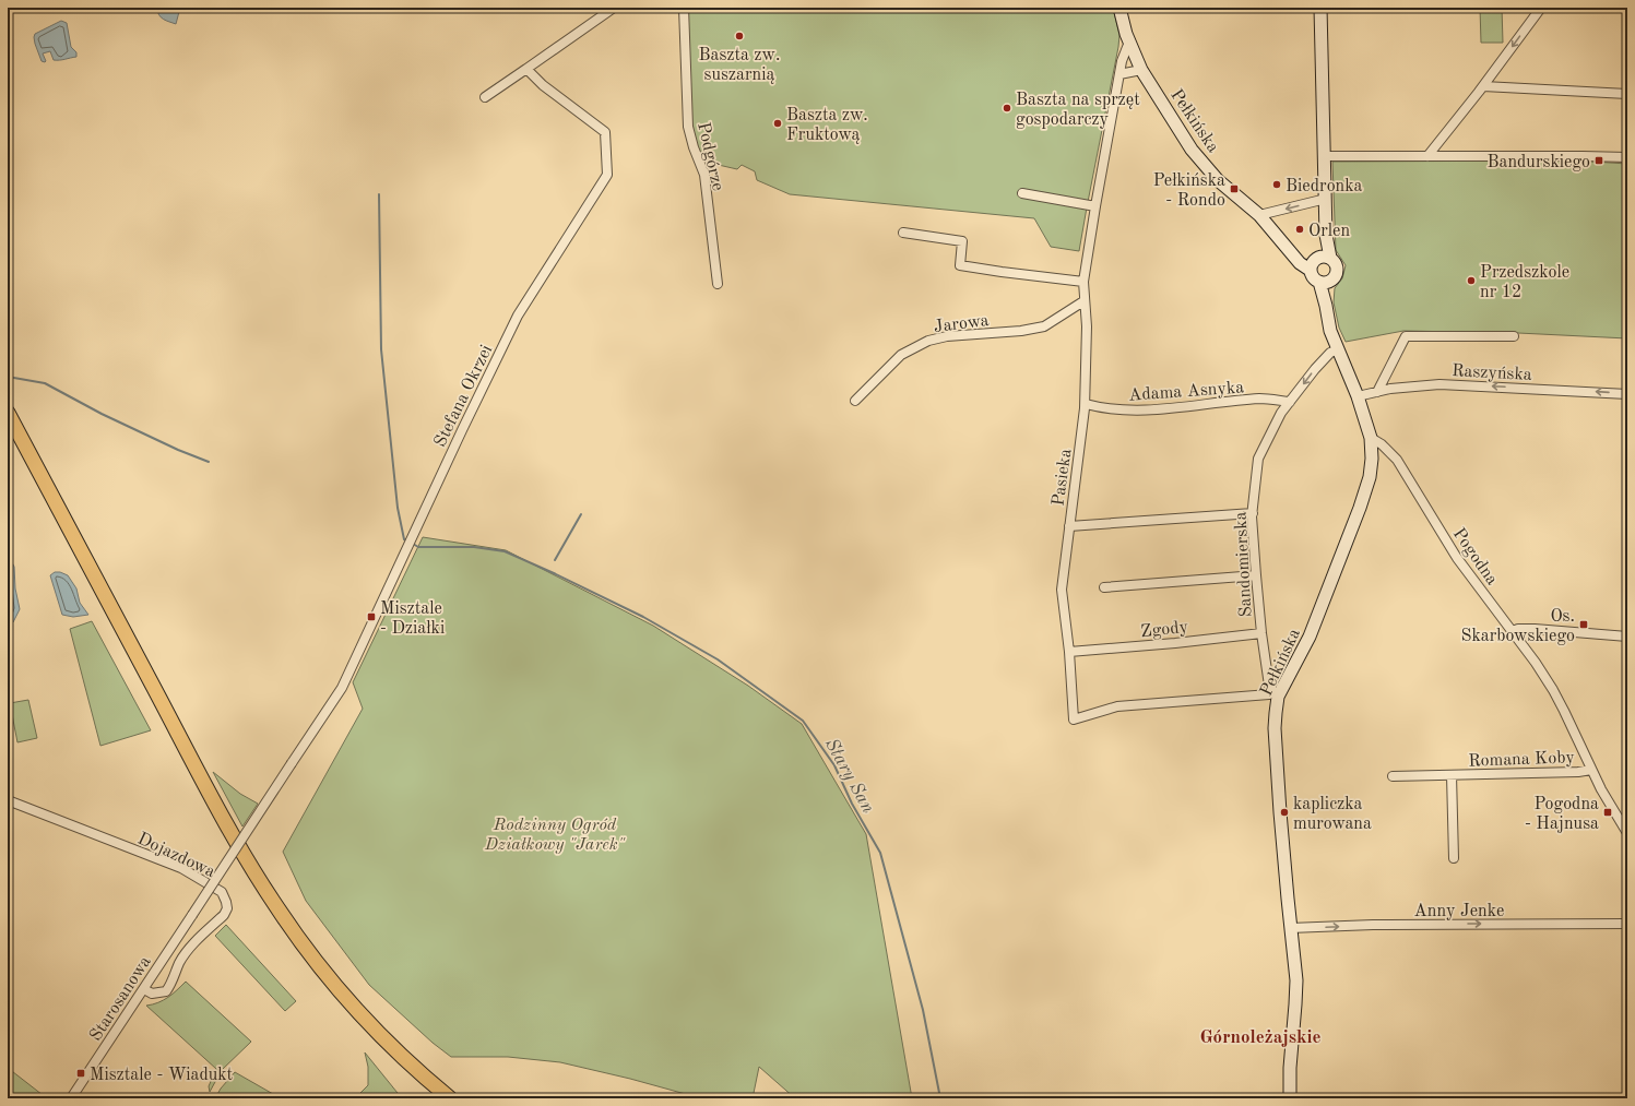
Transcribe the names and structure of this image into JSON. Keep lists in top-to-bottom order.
{
  "streets": {
    "street": [
      "Pełkińska",
      "Podgórze",
      "Jarowa",
      "Raszyńska",
      "Adama Asnyka",
      "Stefana Okrzei",
      "Pasieka",
      "Pogodna",
      "Sandomierska",
      "Zgody",
      "Romana Koby",
      "Dojazdowa",
      "Anny Jenke",
      "Starosanowa"
    ]
  },
  "crossings": [
    ["Pełkińska", "Raszyńska"],
    ["Pełkińska", "Pasieka"],
    ["Pełkińska", "Pogodna"],
    ["Pełkińska", "Sandomierska"],
    ["Pełkińska", "Anny Jenke"],
    ["Jarowa", "Pasieka"],
    ["Adama Asnyka", "Pasieka"],
    ["Adama Asnyka", "Sandomierska"],
    ["Stefana Okrzei", "Starosanowa"],
    ["Pasieka", "Sandomierska"],
    ["Pasieka", "Zgody"],
    ["Pogodna", "Romana Koby"],
    ["Sandomierska", "Zgody"],
    ["Dojazdowa", "Starosanowa"]
  ],
  "one_way": ["Raszyńska", "Anny Jenke"],
  "districts": ["Górnoleżajskie"],
  "water": ["Stary San"],
  "parks": ["Rodzinny Ogród Działkowy \"Jarek\""],
  "places": {
    "other": [
      "Baszta zw. suszarnią",
      "Baszta na sprzęt gospodarczy",
      "Baszta zw. Fruktową",
      "Biedronka",
      "Orlen",
      "Przedszkole nr 12",
      "kapliczka murowana"
    ],
    "transit": [
      "Bandurskiego",
      "Pełkińska - Rondo",
      "Misztale - Działki",
      "Os. Skarbowskiego",
      "Pogodna - Hajnusa",
      "Misztale - Wiadukt"
    ]
  }
}
